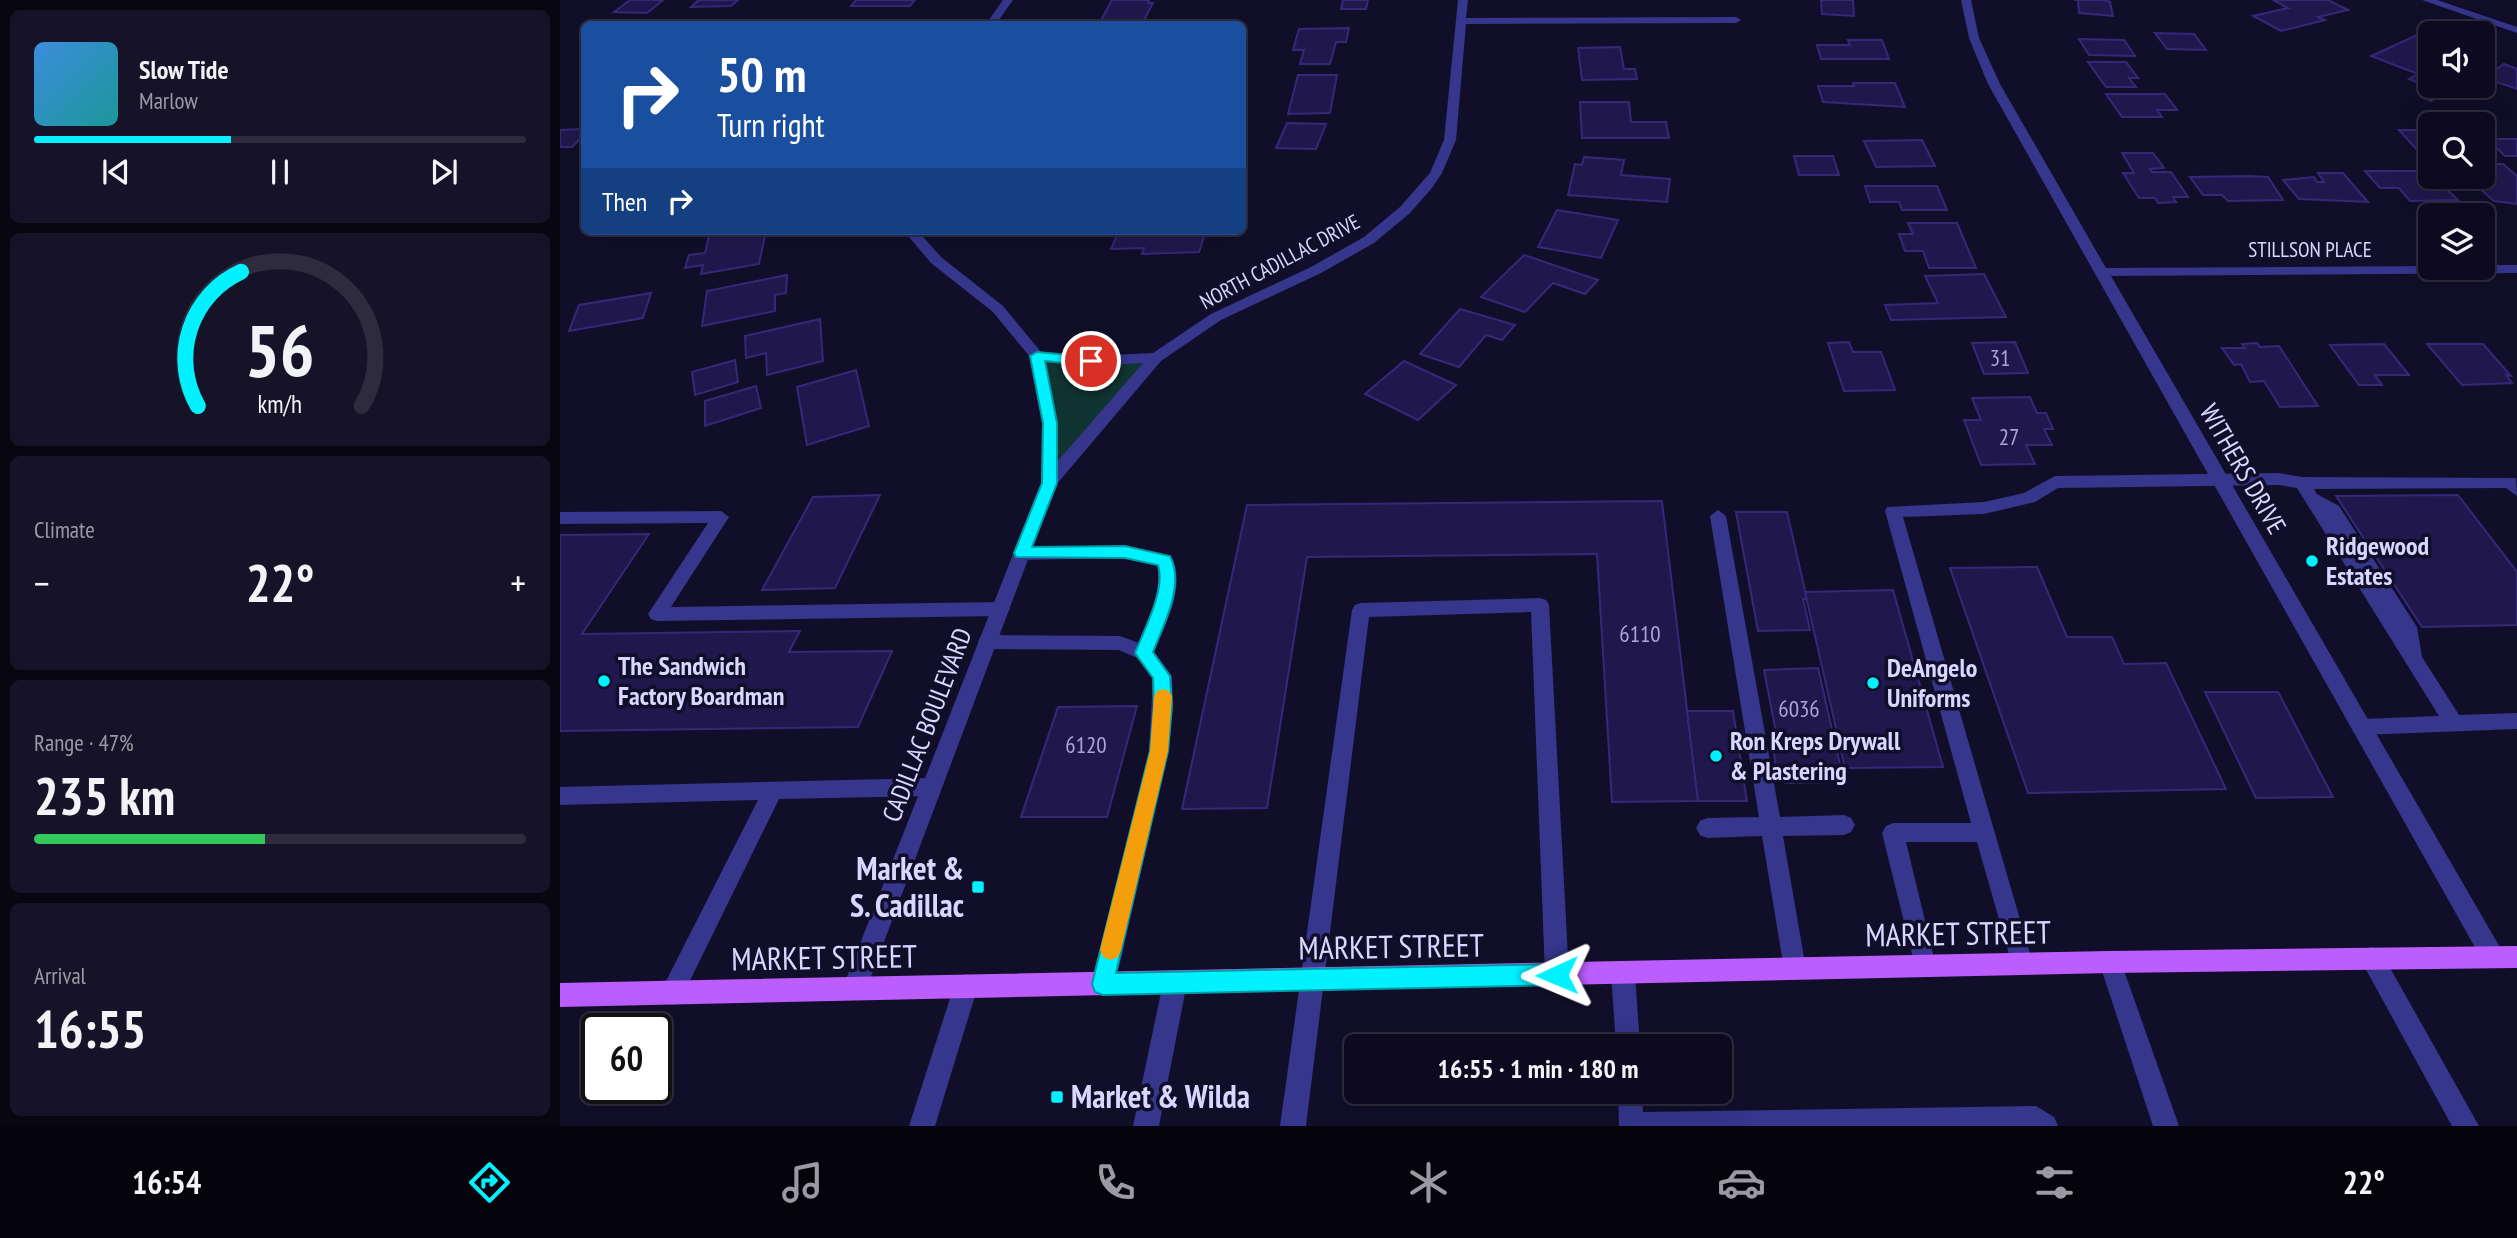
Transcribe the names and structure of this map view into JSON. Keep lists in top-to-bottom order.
{
  "streets": {
    "main road": ["MARKET STREET"],
    "street": [
      "STILLSON PLACE",
      "NORTH CADILLAC DRIVE",
      "WITHERS DRIVE",
      "CADILLAC BOULEVARD"
    ]
  },
  "crossings": [
    ["STILLSON PLACE", "WITHERS DRIVE"],
    ["NORTH CADILLAC DRIVE", "CADILLAC BOULEVARD"],
    ["WITHERS DRIVE", "MARKET STREET"],
    ["CADILLAC BOULEVARD", "MARKET STREET"]
  ],
  "places": {
    "other": [
      "Ridgewood Estates",
      "The Sandwich Factory Boardman",
      "DeAngelo Uniforms",
      "Ron Kreps Drywall & Plastering"
    ],
    "transit": ["Market & S. Cadillac", "Market & Wilda"]
  },
  "house_numbers": [
    "31",
    "27",
    "6110",
    "6036",
    "6120"
  ],
  "page": {
    "turn": ["50 m", "Turn right"],
    "song": ["Slow Tide", "Marlow"],
    "then": "Then",
    "tile": [
      "Climate",
      ["Range · 47%", "235 km"],
      ["Arrival", "16:55"]
    ],
    "heat": ["−", "22°", "+"],
    "limit": "60",
    "trip": "16:55 · 1 min · 180 m",
    "tabs": ["16:54", "22°"],
    "gauge": ["56", "km/h"]
  }
}
